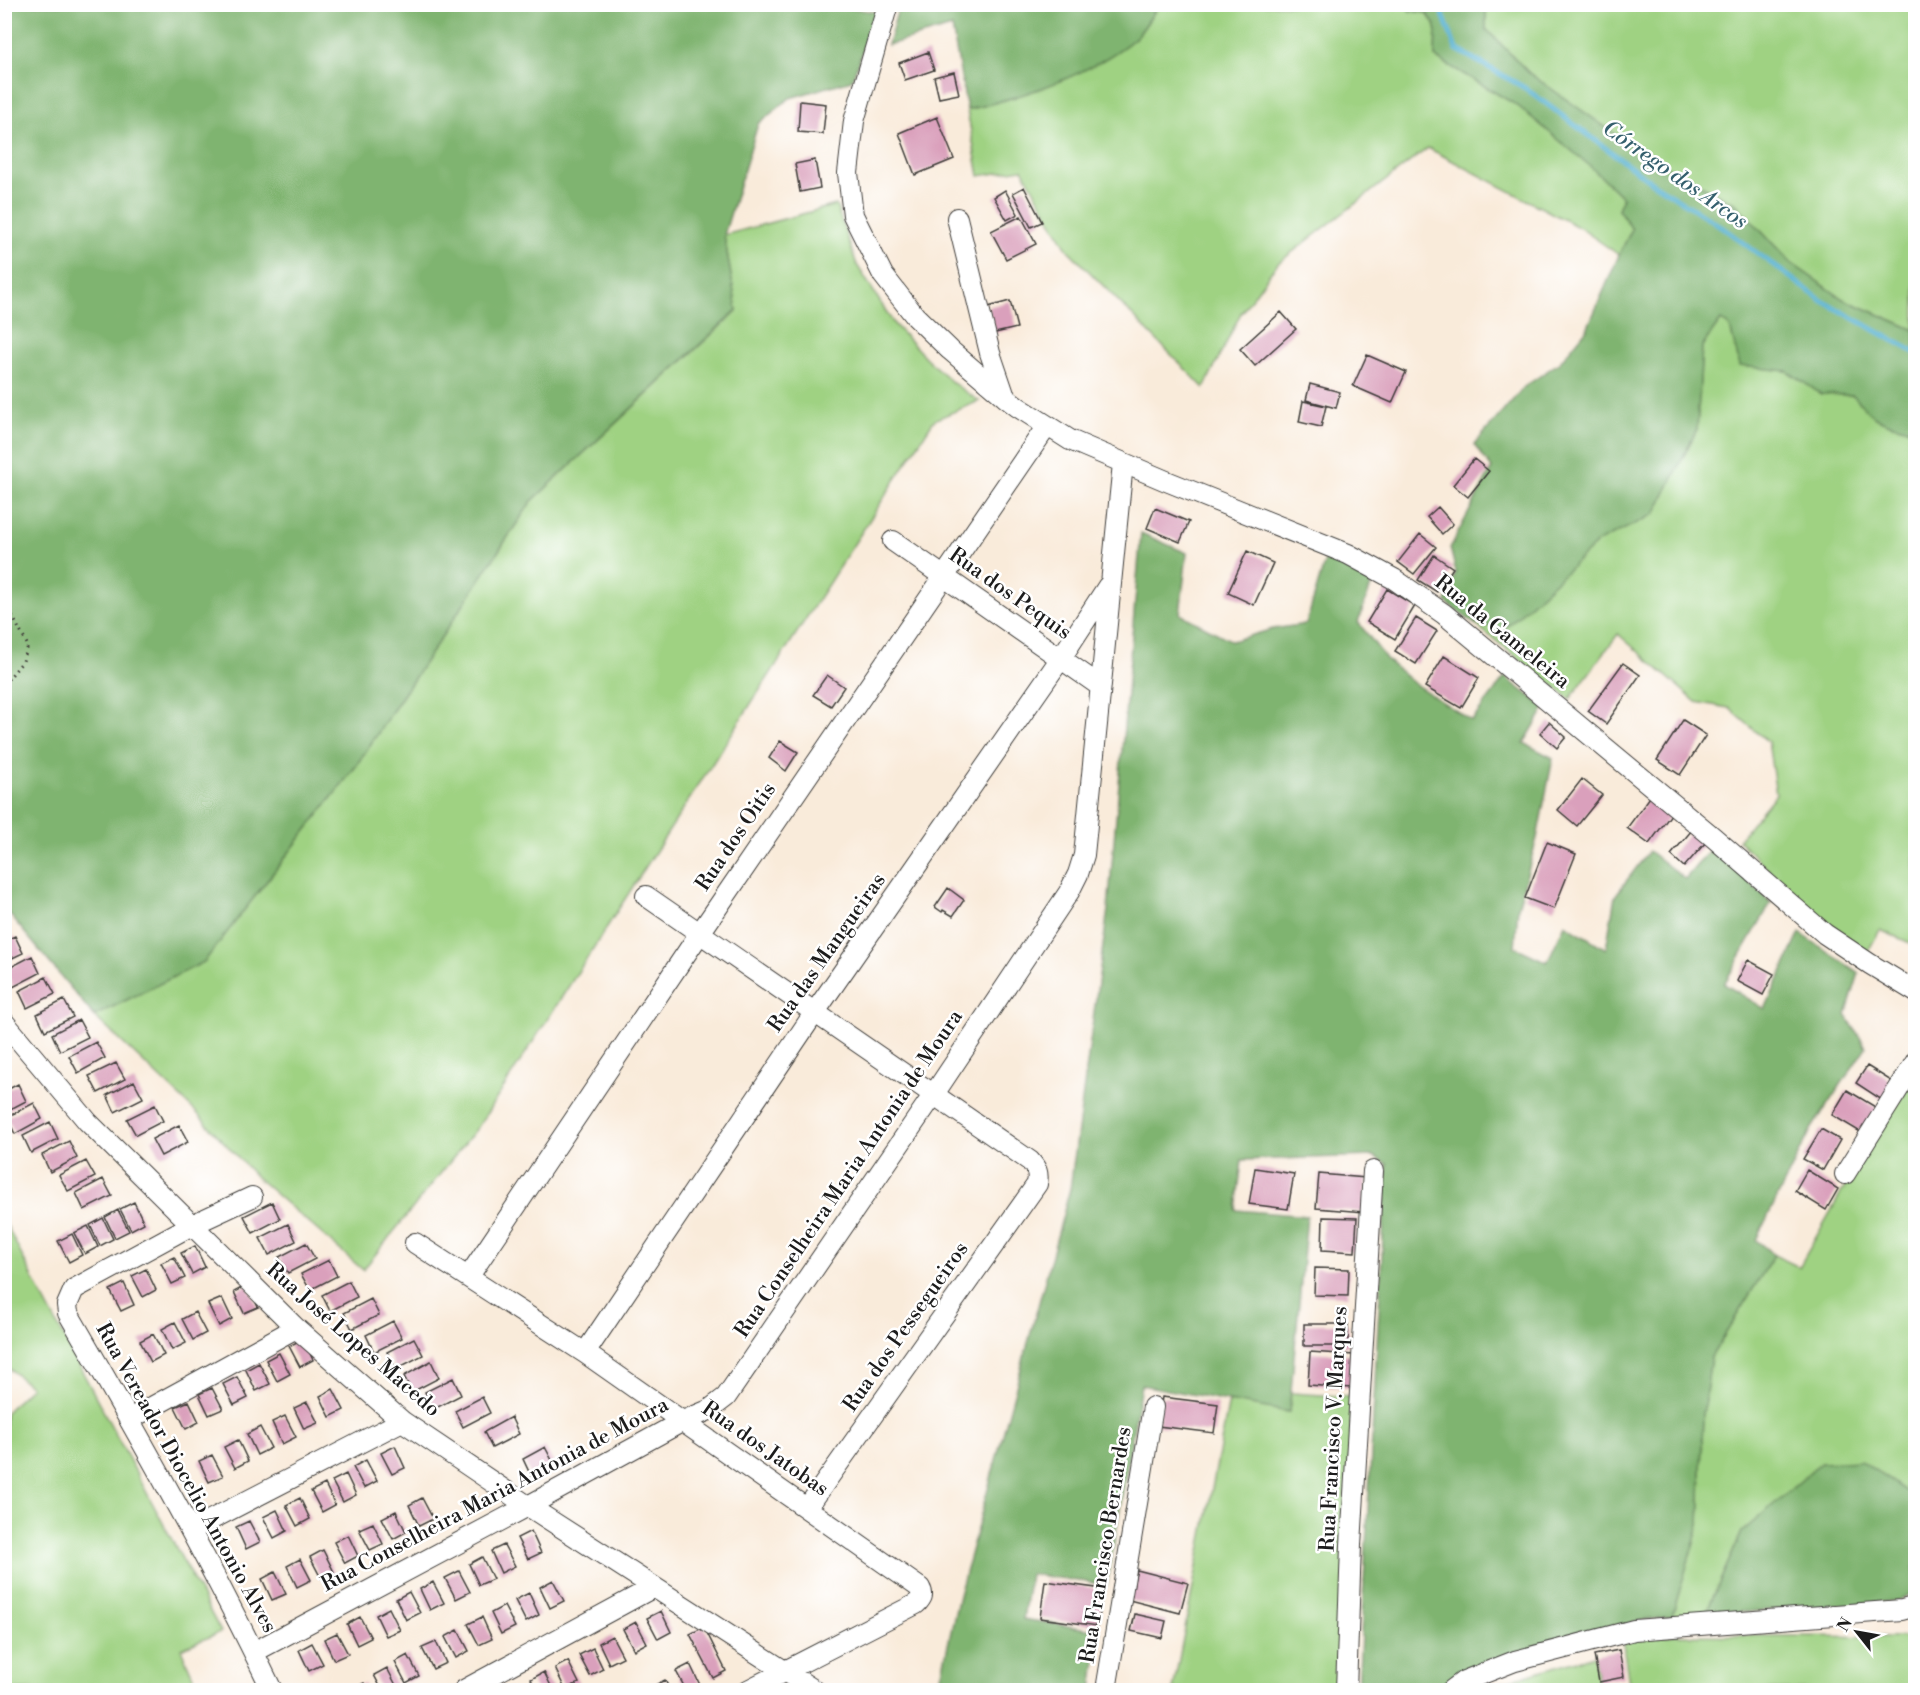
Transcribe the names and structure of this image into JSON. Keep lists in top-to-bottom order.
{
  "streets": {
    "street": [
      "Rua dos Pequis",
      "Rua da Gameleira",
      "Rua dos Oitis",
      "Rua das Mangueiras",
      "Rua Conselheira Maria Antonia de Moura",
      "Rua dos Pessegueiros",
      "Rua José Lopes Macedo",
      "Rua Francisco V. Marques",
      "Rua dos Jatobas",
      "Rua Vereador Diocelio Antonio Alves",
      "Rua Francisco Bernardes"
    ]
  },
  "crossings": [
    ["Rua dos Pequis", "Rua dos Oitis"],
    ["Rua dos Pequis", "Rua das Mangueiras"],
    ["Rua dos Pequis", "Rua Conselheira Maria Antonia de Moura"],
    ["Rua da Gameleira", "Rua dos Oitis"],
    ["Rua da Gameleira", "Rua Conselheira Maria Antonia de Moura"],
    ["Rua dos Oitis", "Rua dos Jatobas"],
    ["Rua das Mangueiras", "Rua Conselheira Maria Antonia de Moura"],
    ["Rua das Mangueiras", "Rua dos Jatobas"],
    ["Rua Conselheira Maria Antonia de Moura", "Rua dos Pessegueiros"],
    ["Rua Conselheira Maria Antonia de Moura", "Rua José Lopes Macedo"],
    ["Rua Conselheira Maria Antonia de Moura", "Rua dos Jatobas"],
    ["Rua Conselheira Maria Antonia de Moura", "Rua Vereador Diocelio Antonio Alves"],
    ["Rua dos Pessegueiros", "Rua dos Jatobas"],
    ["Rua José Lopes Macedo", "Rua dos Jatobas"],
    ["Rua José Lopes Macedo", "Rua Vereador Diocelio Antonio Alves"]
  ],
  "water": ["Córrego dos Arcos"],
  "north": "top left"
}
